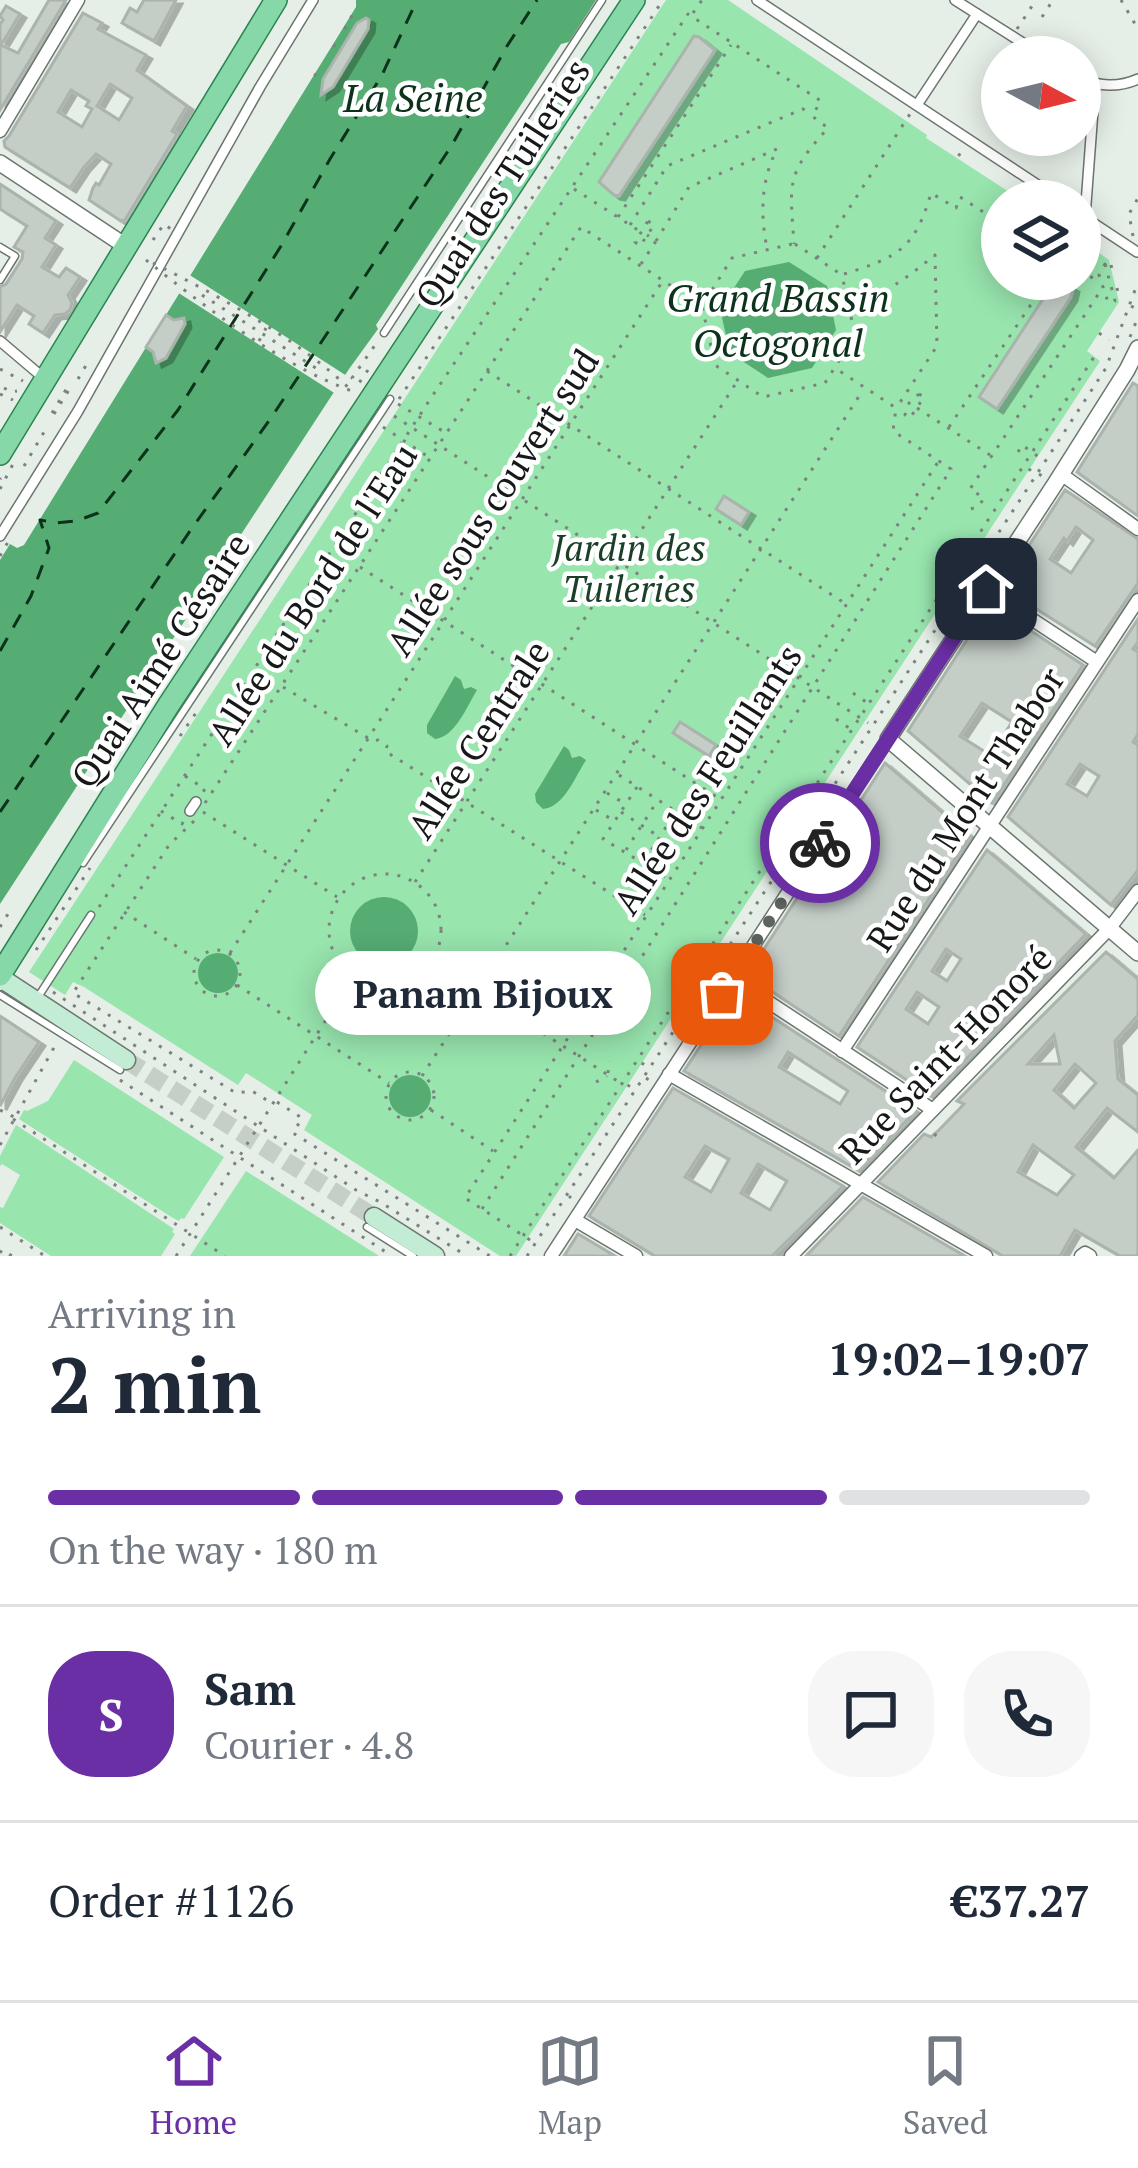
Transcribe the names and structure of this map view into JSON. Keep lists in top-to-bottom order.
{
  "streets": {
    "main road": ["Quai des Tuileries", "Quai Aimé Césaire"],
    "street": ["Rue du Mont Thabor", "Rue Saint-Honoré"],
    "path": [
      "Allée sous couvert sud",
      "Allée du Bord de l'Eau",
      "Allée Centrale",
      "Allée des Feuillants"
    ]
  },
  "crossings": [
    ["Quai des Tuileries", "Quai Aimé Césaire"]
  ],
  "water": ["La Seine", "Grand Bassin Octogonal"],
  "parks": ["Jardin des Tuileries"],
  "places": ["Panam Bijoux"],
  "north": "right",
  "page": {
    "bubble": "Panam Bijoux",
    "heading": ["2 min", "Arriving in", "19:02–19:07"],
    "panel": [
      "Sam",
      "Courier · 4.8",
      "Order #1126",
      "€37.27"
    ],
    "bar": "On the way · 180 m",
    "round": "S",
    "tabs": ["Home", "Map", "Saved"]
  }
}
